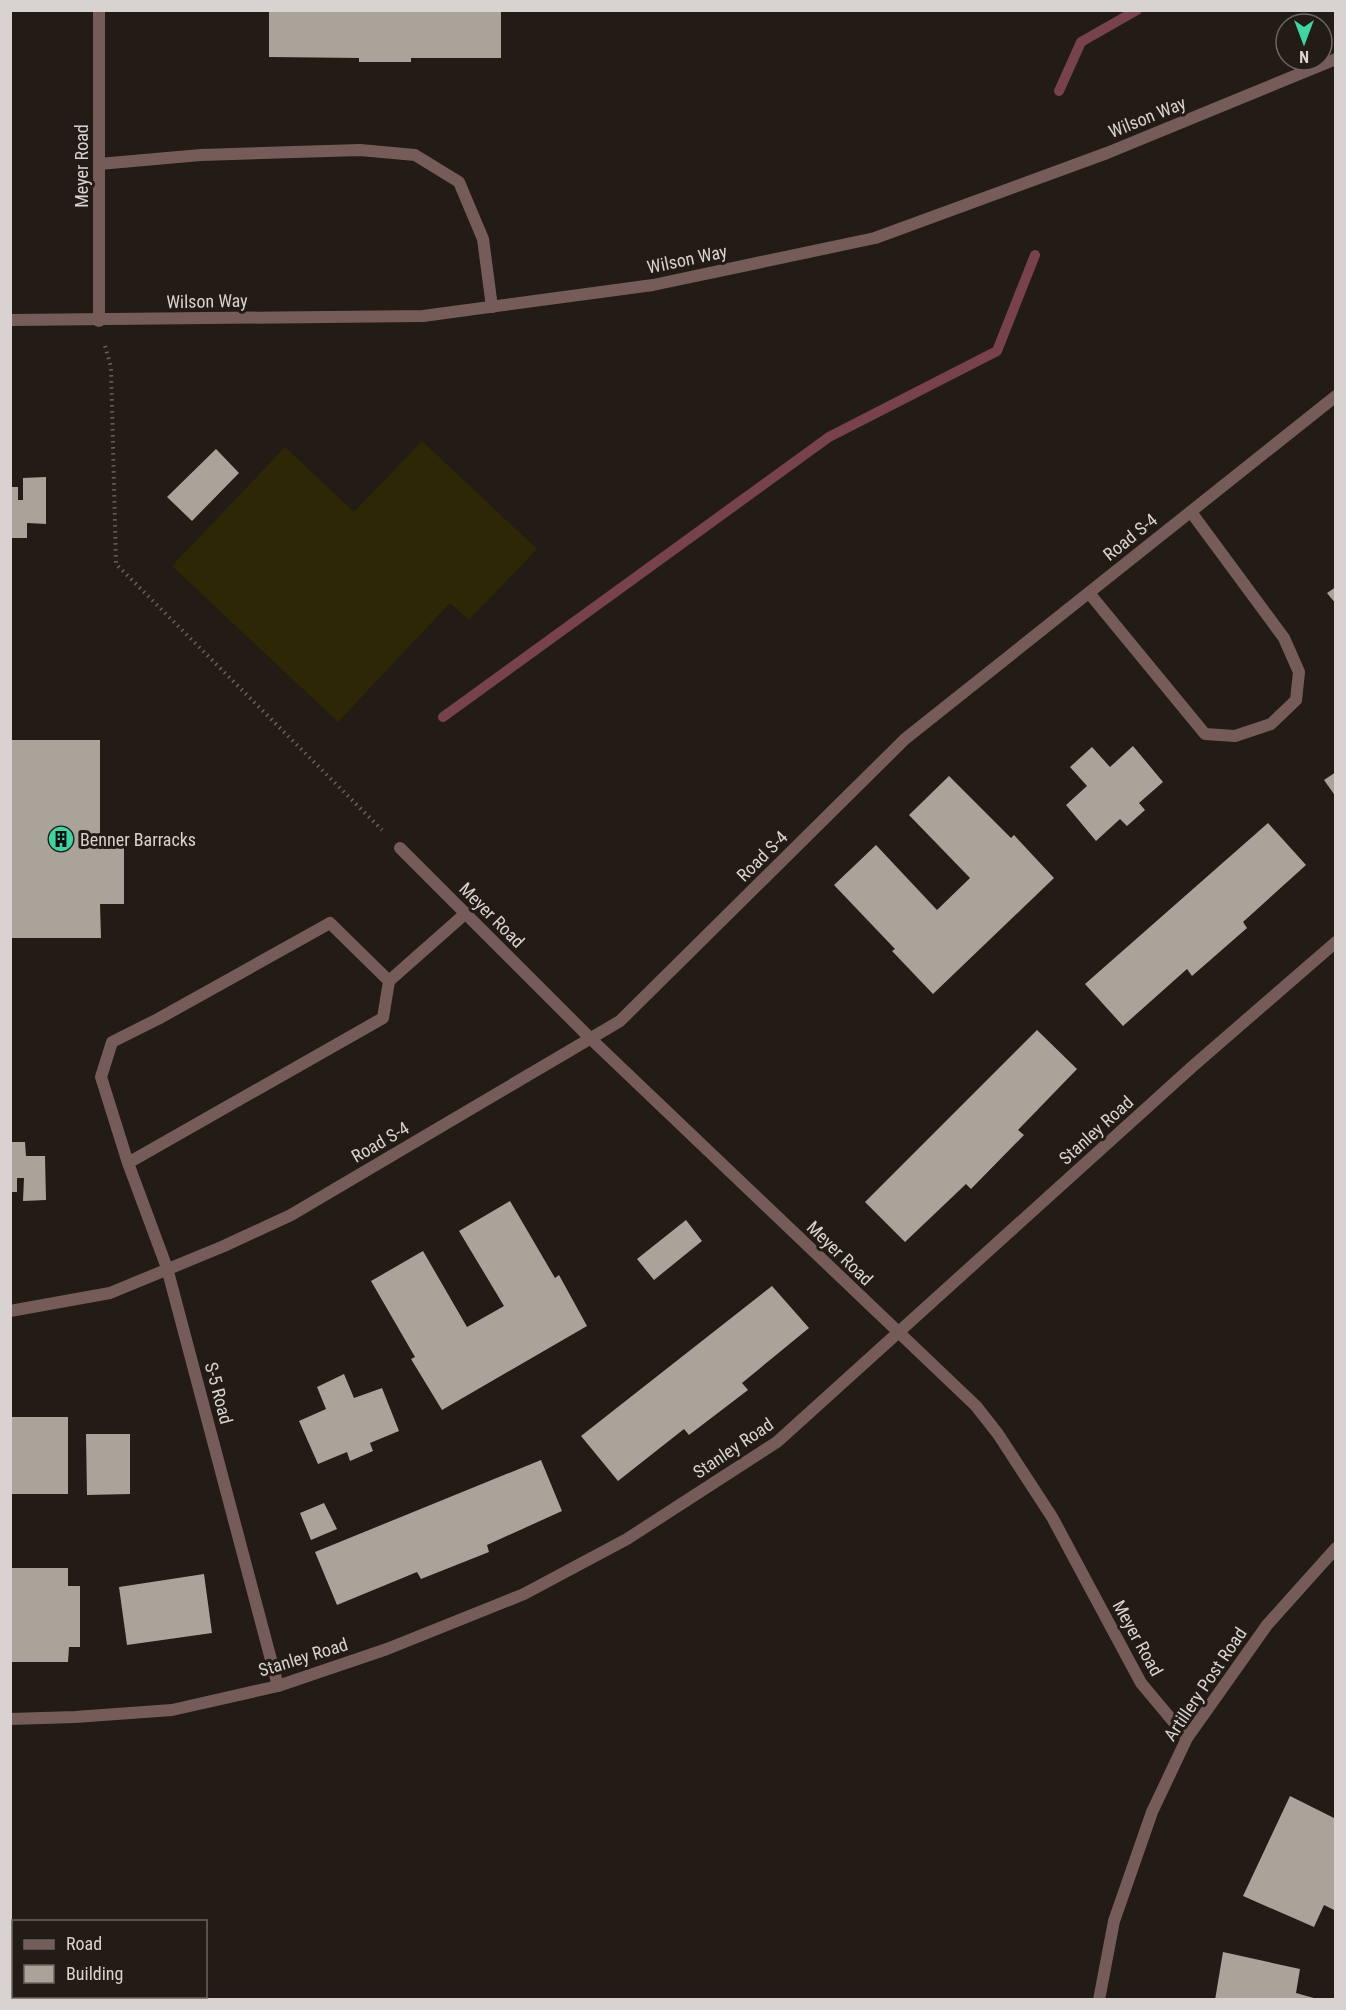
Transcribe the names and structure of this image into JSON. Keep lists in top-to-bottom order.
{
  "streets": {
    "street": [
      "Wilson Way",
      "Meyer Road",
      "Road S-4",
      "Stanley Road",
      "S-5 Road",
      "Artillery Post Road"
    ]
  },
  "crossings": [
    ["Wilson Way", "Meyer Road"],
    ["Meyer Road", "Road S-4"],
    ["Meyer Road", "Stanley Road"],
    ["Meyer Road", "Artillery Post Road"],
    ["Road S-4", "S-5 Road"],
    ["Stanley Road", "S-5 Road"]
  ],
  "places": {
    "building": ["Benner Barracks"]
  },
  "legend": ["Road", "Building"],
  "north": "bottom"
}
